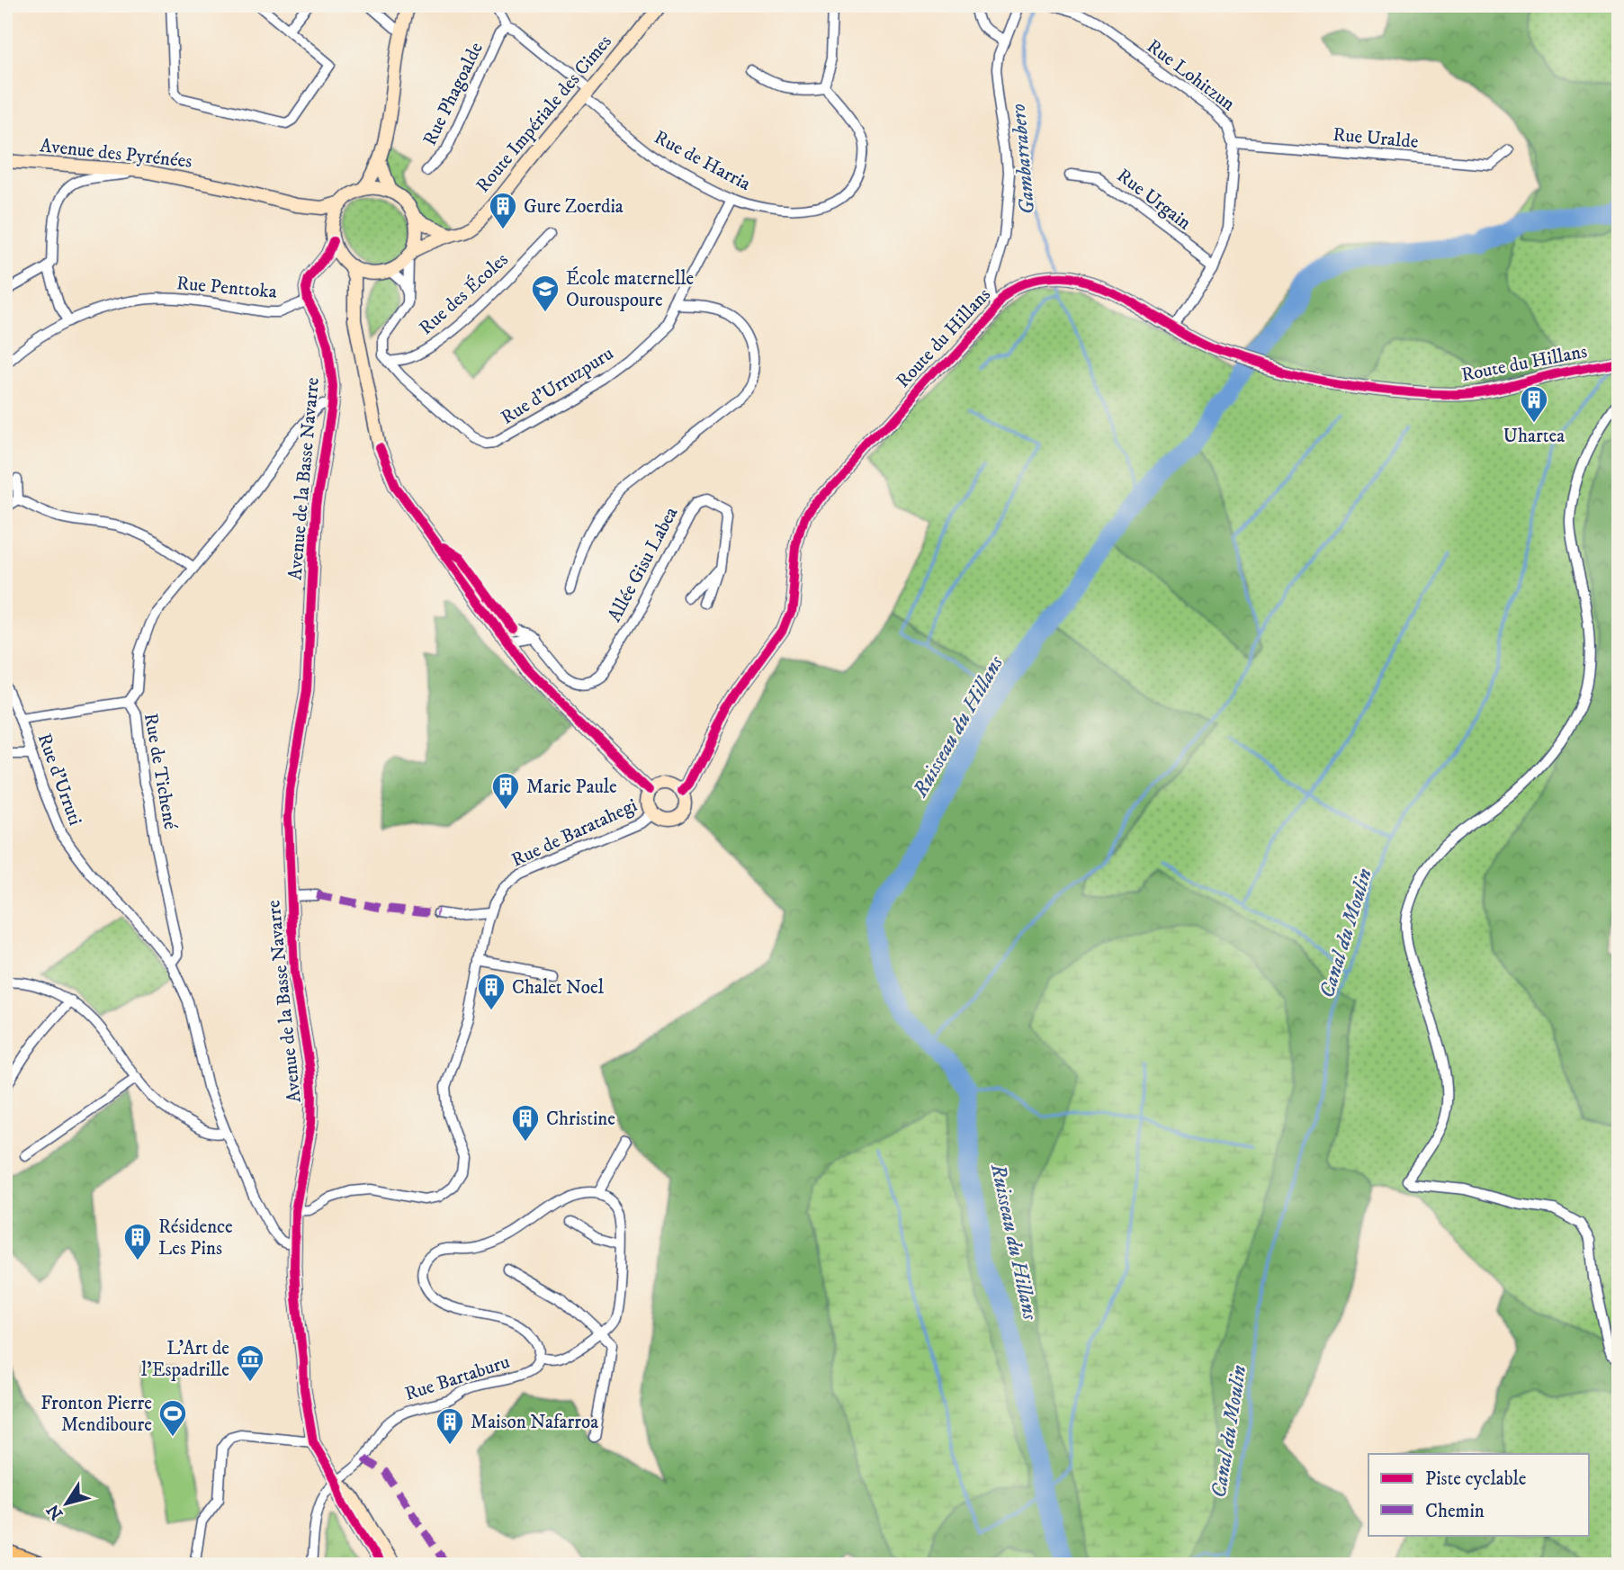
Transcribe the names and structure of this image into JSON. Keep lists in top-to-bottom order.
{
  "streets": {
    "street": [
      "Rue Lohitzun",
      "Rue Phagoalde",
      "Route Impériale des Cimes",
      "Rue Uralde",
      "Avenue des Pyrénées",
      "Rue de Harria",
      "Rue Urgain",
      "Rue Penttoka",
      "Rue des Écoles",
      "Route du Hillans",
      "Rue d'Urruzpuru",
      "Avenue de la Basse Navarre",
      "Allée Gisu Labea",
      "Rue de Tichené",
      "Rue d'Urruti",
      "Rue de Baratahegi",
      "Rue Bartaburu"
    ]
  },
  "crossings": [
    ["Rue Lohitzun", "Rue Uralde"],
    ["Rue Phagoalde", "Route Impériale des Cimes"],
    ["Rue Phagoalde", "Rue de Harria"],
    ["Route Impériale des Cimes", "Avenue des Pyrénées"],
    ["Route Impériale des Cimes", "Rue de Harria"],
    ["Rue de Harria", "Rue d'Urruzpuru"],
    ["Rue Penttoka", "Avenue de la Basse Navarre"],
    ["Rue des Écoles", "Rue d'Urruzpuru"],
    ["Route du Hillans", "Rue de Baratahegi"],
    ["Avenue de la Basse Navarre", "Rue de Tichené"],
    ["Avenue de la Basse Navarre", "Rue de Baratahegi"],
    ["Avenue de la Basse Navarre", "Rue Bartaburu"],
    ["Rue de Tichené", "Rue d'Urruti"]
  ],
  "water": ["Gambarrabero", "Ruisseau du Hillans", "Canal du Moulin"],
  "places": {
    "building": [
      "Gure Zoerdia",
      "Uhartea",
      "Marie Paule",
      "Chalet Noel",
      "Christine",
      "Résidence Les Pins",
      "Maison Nafarroa"
    ],
    "school or university": ["École maternelle Ourouspoure"],
    "museum": ["L'Art de l'Espadrille"],
    "sports": ["Fronton Pierre Mendiboure"]
  },
  "legend": ["Piste cyclable", "Chemin"],
  "north": "bottom left"
}
